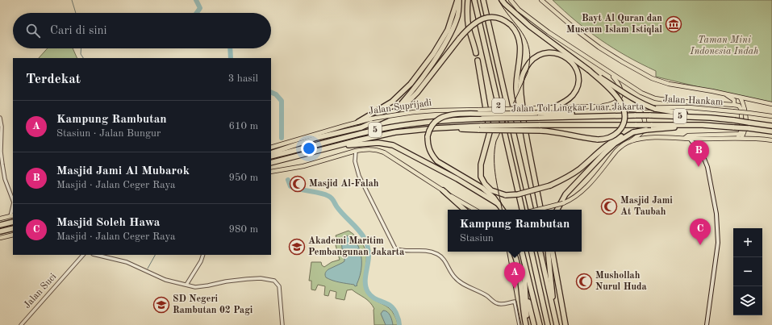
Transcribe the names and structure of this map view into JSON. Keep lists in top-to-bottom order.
{
  "streets": {
    "highway": ["2", "Jalan Tol Lingkar Luar Jakarta", "5"],
    "main road": ["Jalan Hankam", "Jalan Suprijadi"],
    "street": ["Jalan Suci"]
  },
  "crossings": [
    ["Jalan Hankam", "Jalan Suprijadi"],
    ["Jalan Hankam", "Jalan Tol Lingkar Luar Jakarta"],
    ["Jalan Suprijadi", "Jalan Tol Lingkar Luar Jakarta"]
  ],
  "parks": ["Taman Mini Indonesia Indah"],
  "places": {
    "museum": ["Bayt Al Quran dan Museum Islam Istiqlal"],
    "mosque": ["Masjid Al-Falah", "Masjid Jami At Taubah", "Mushollah Nurul Huda"],
    "school or university": ["Akademi Maritim Pembangunan Jakarta", "SD Negeri Rambutan 02 Pagi"]
  },
  "page": {
    "search": "Cari di sini",
    "heading": ["Terdekat", "3 hasil"],
    "list": [
      {
        "mark": "A",
        "name": "Kampung Rambutan",
        "note": "Stasiun · Jalan Bungur",
        "value": "610 m"
      },
      {
        "mark": "B",
        "name": "Masjid Jami Al Mubarok",
        "note": "Masjid · Jalan Ceger Raya",
        "value": "950 m"
      },
      {
        "mark": "C",
        "name": "Masjid Soleh Hawa",
        "note": "Masjid · Jalan Ceger Raya",
        "value": "980 m"
      }
    ],
    "pins": ["B", "C", "A"],
    "popup": ["Kampung Rambutan", "Stasiun"],
    "map_buttons": ["+", "−"]
  }
}
